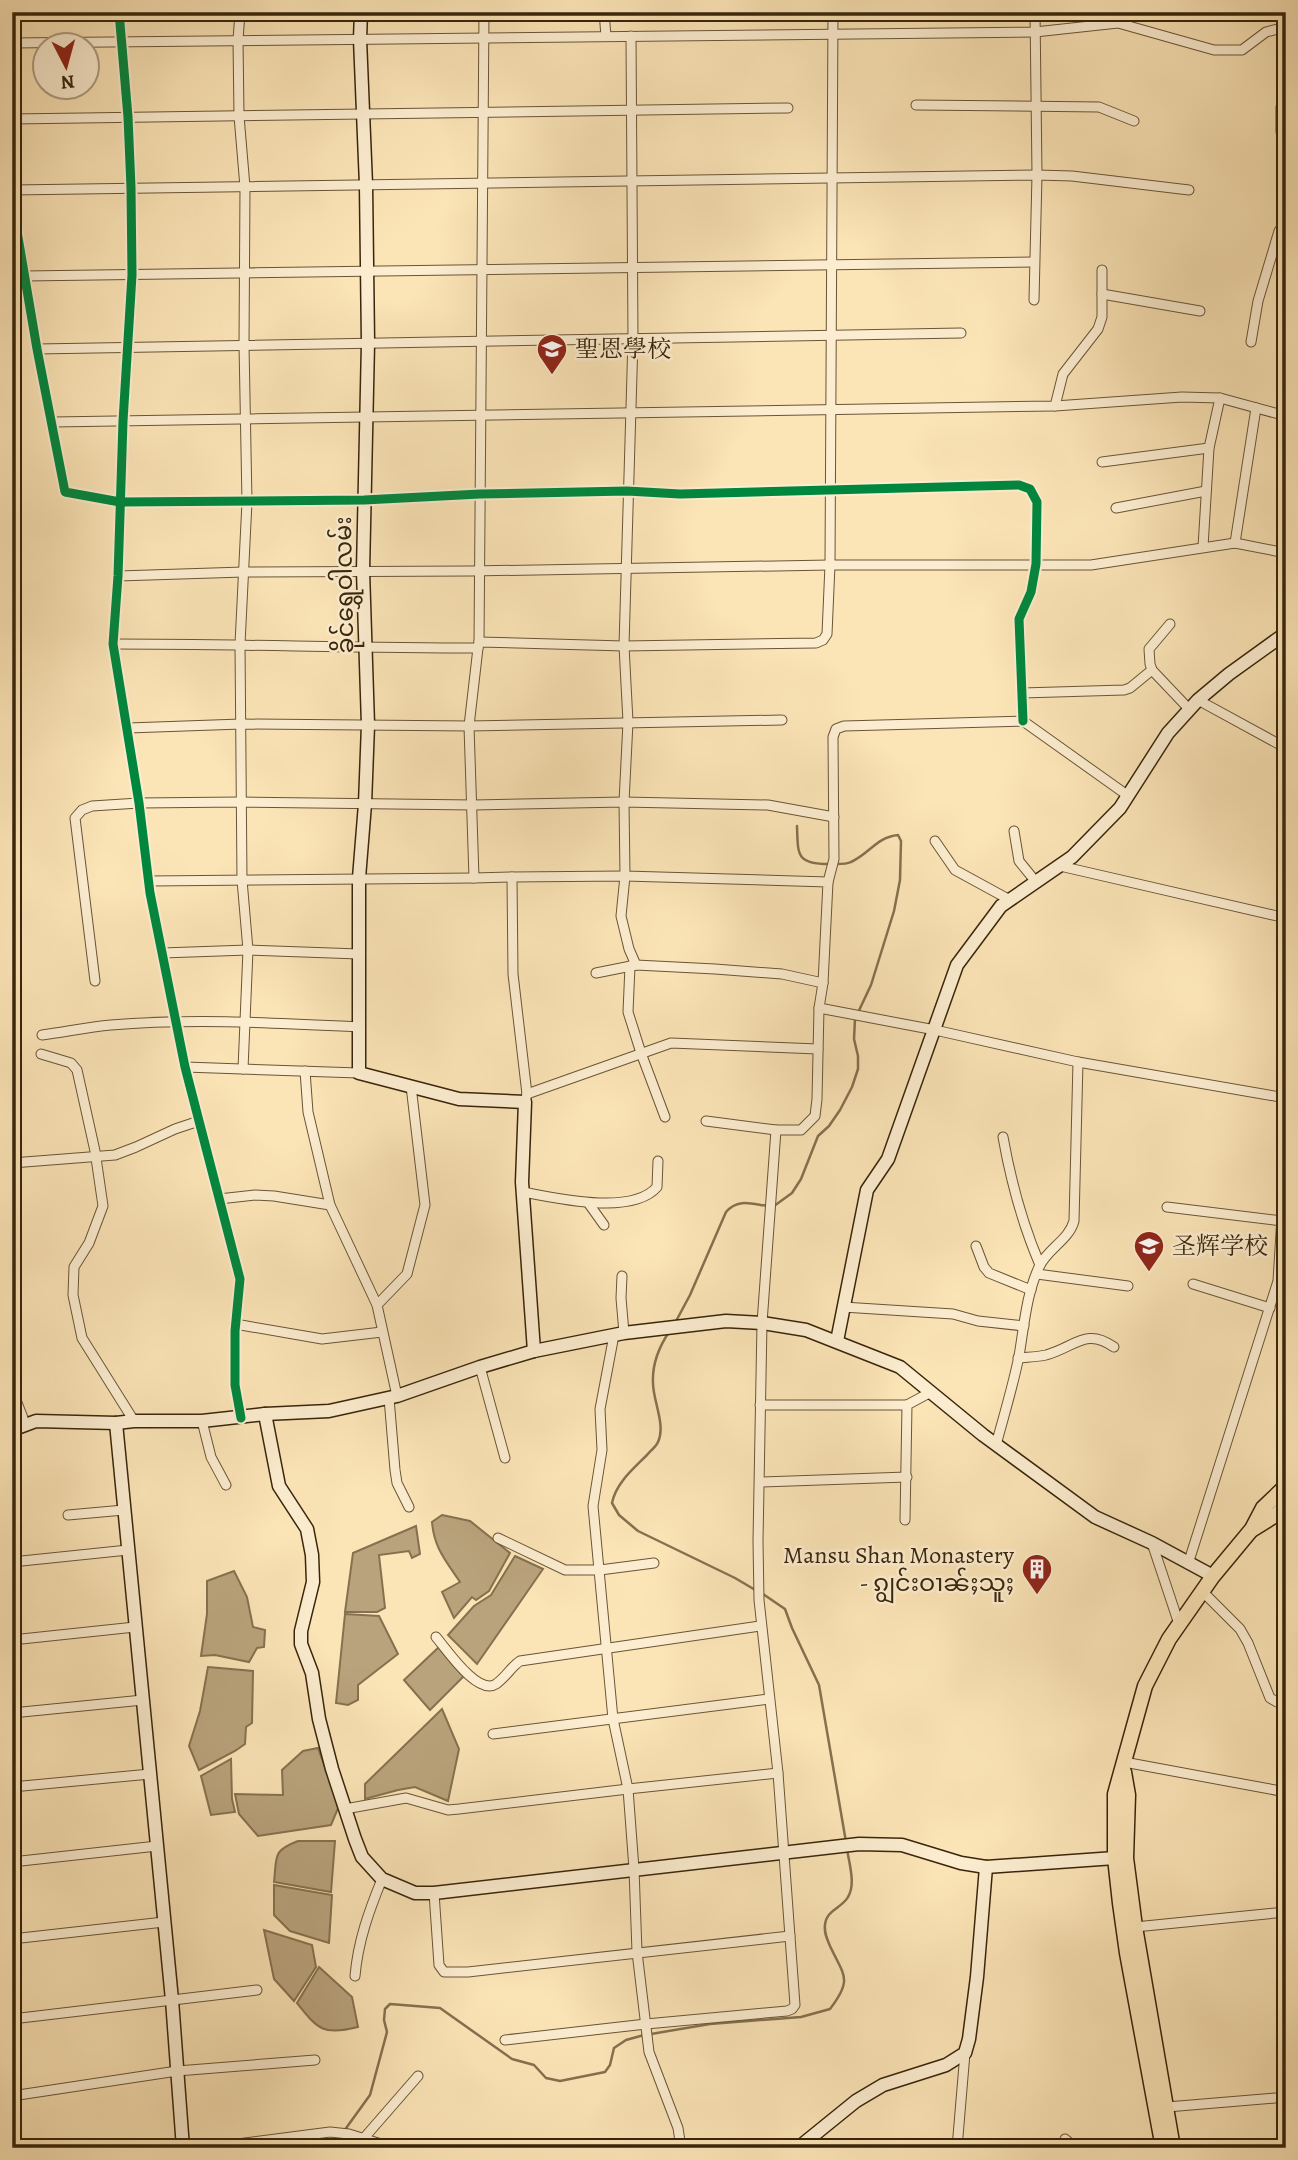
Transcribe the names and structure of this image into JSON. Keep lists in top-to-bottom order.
{
  "streets": {
    "street": ["ခိုင်ရွှေဝါလမ်း"]
  },
  "places": {
    "school or university": ["聖恩學校", "圣辉学校"],
    "building": ["Mansu Shan Monastery - ၵျွင်းဝၢၼ်ႈသူႈ"]
  },
  "north": "bottom"
}
